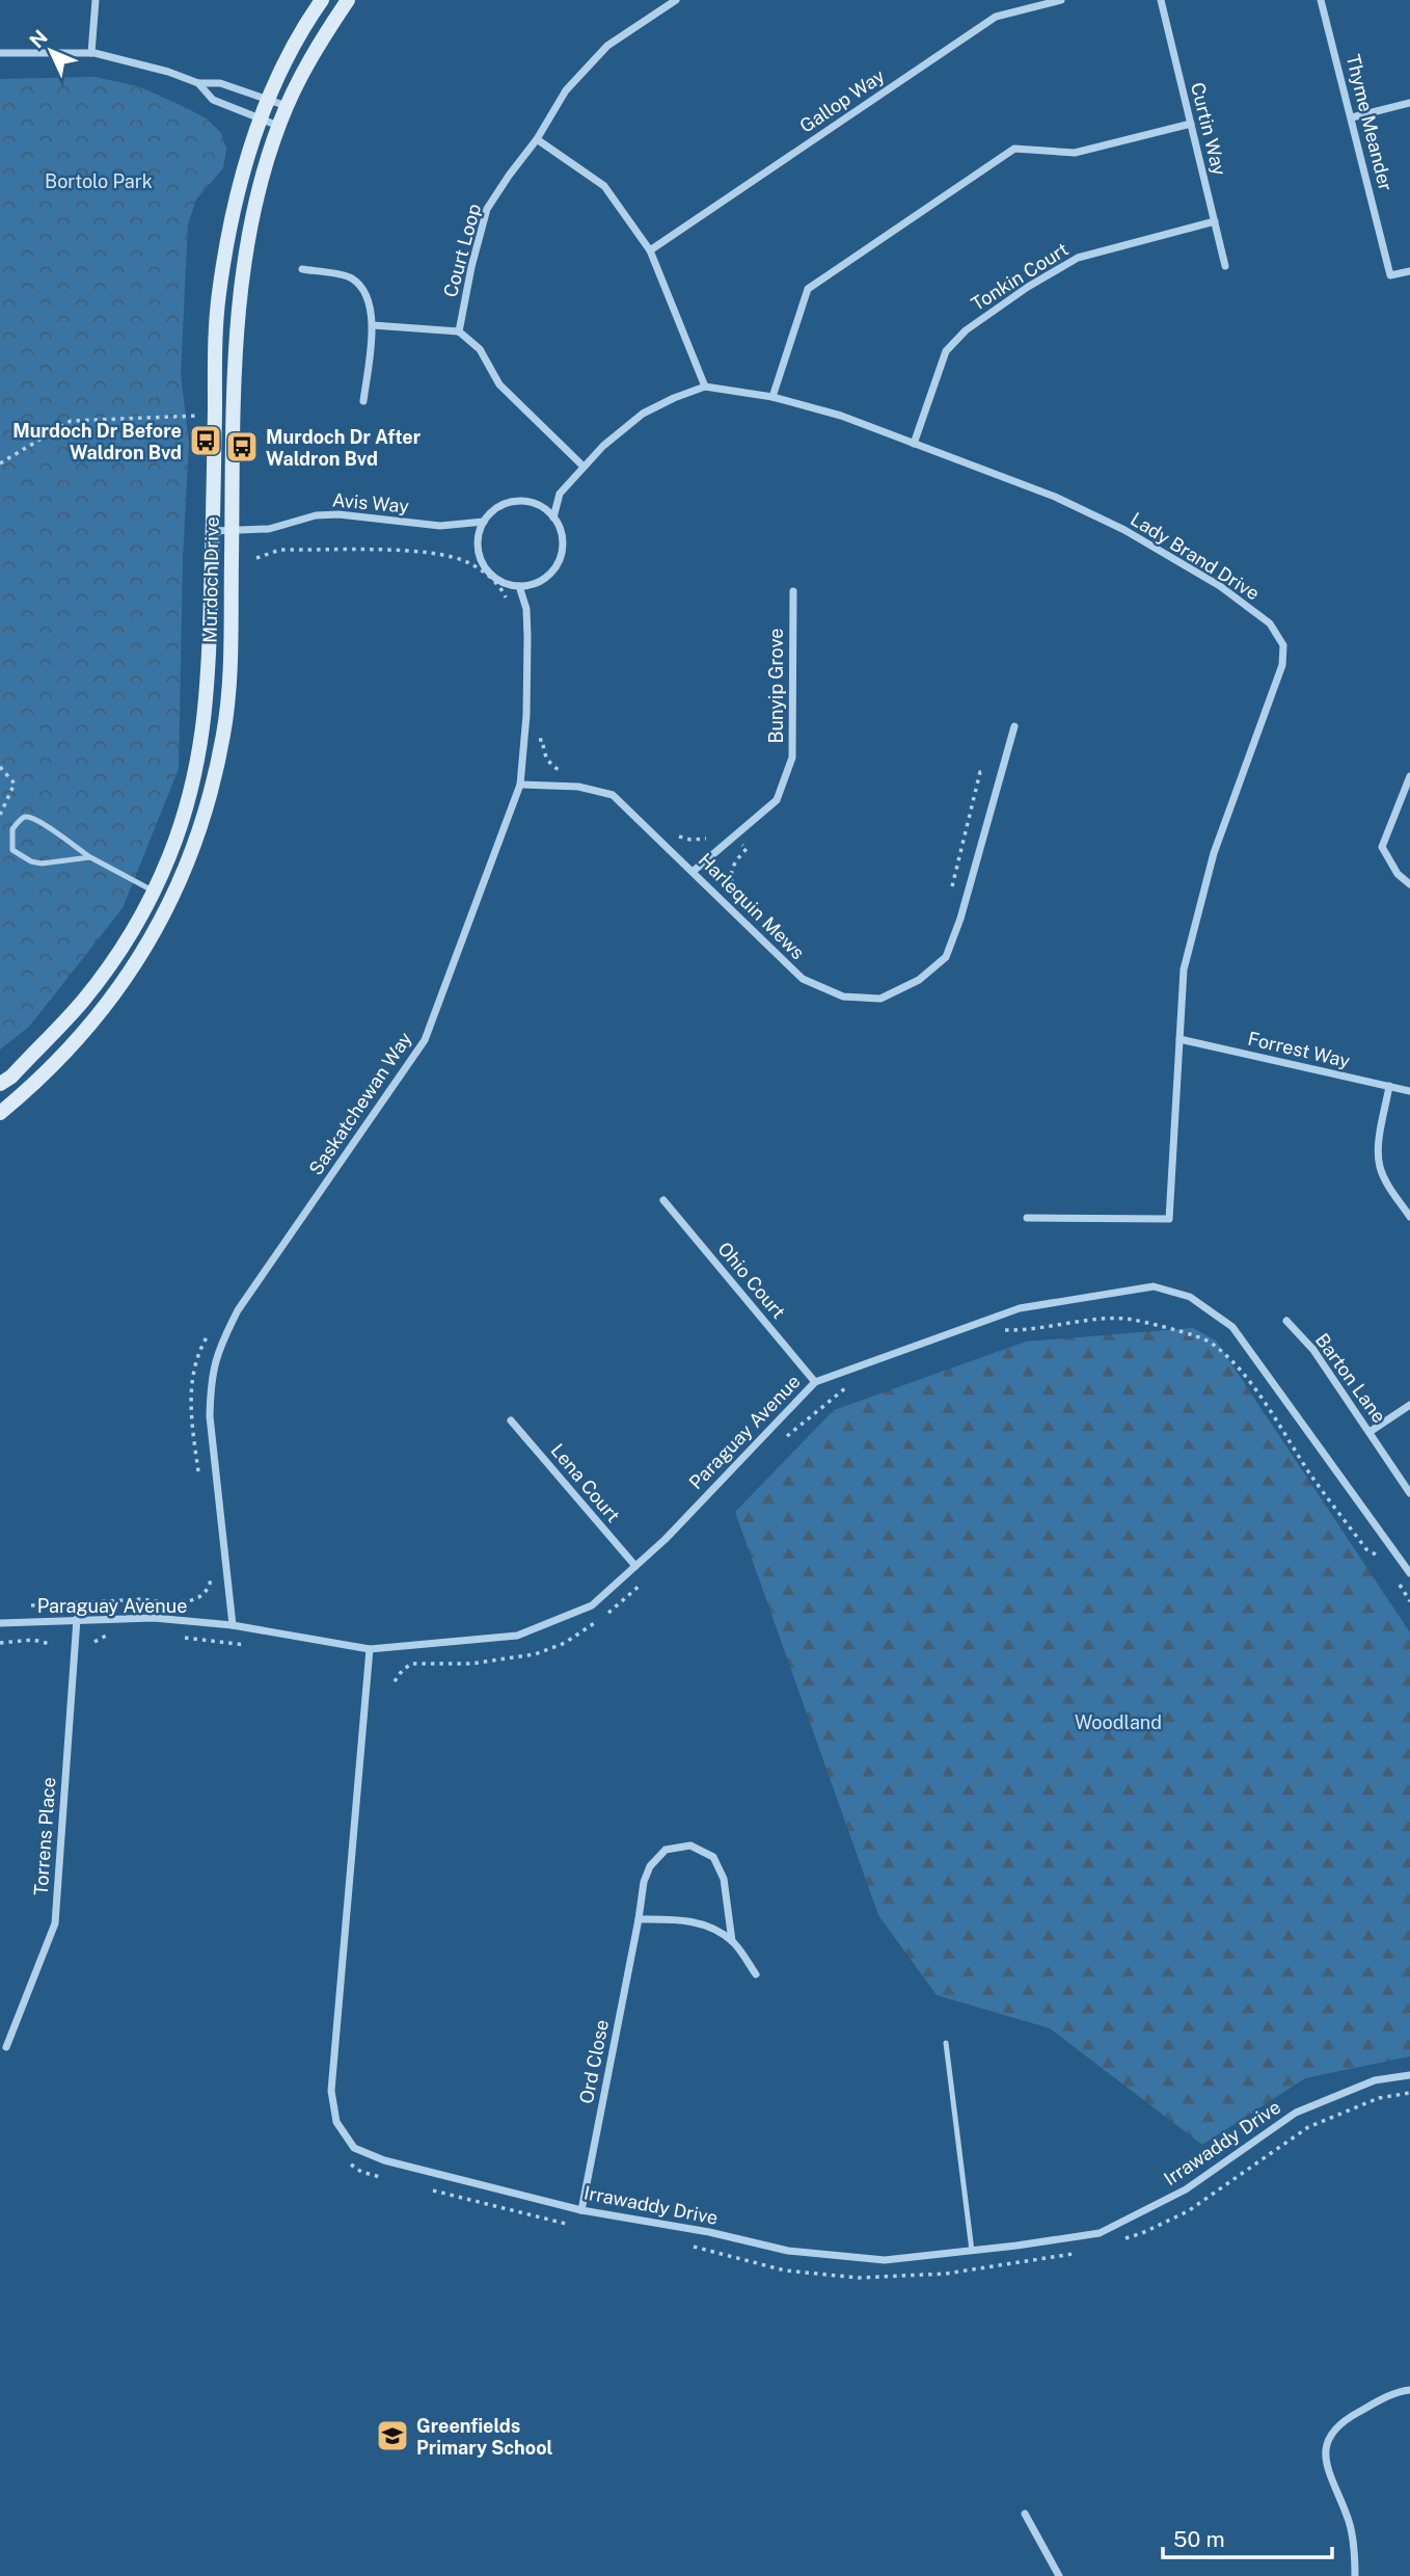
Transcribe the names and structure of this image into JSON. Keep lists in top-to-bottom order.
{
  "streets": {
    "main road": ["Murdoch Drive"],
    "street": [
      "Gallop Way",
      "Thyme Meander",
      "Curtin Way",
      "Court Loop",
      "Tonkin Court",
      "Avis Way",
      "Lady Brand Drive",
      "Bunyip Grove",
      "Harlequin Mews",
      "Forrest Way",
      "Saskatchewan Way",
      "Ohio Court",
      "Barton Lane",
      "Paraguay Avenue",
      "Lena Court",
      "Torrens Place",
      "Ord Close",
      "Irrawaddy Drive"
    ]
  },
  "crossings": [
    ["Curtin Way", "Tonkin Court"],
    ["Tonkin Court", "Lady Brand Drive"],
    ["Avis Way", "Lady Brand Drive"],
    ["Avis Way", "Murdoch Drive"],
    ["Avis Way", "Saskatchewan Way"],
    ["Lady Brand Drive", "Forrest Way"],
    ["Lady Brand Drive", "Saskatchewan Way"],
    ["Bunyip Grove", "Harlequin Mews"],
    ["Harlequin Mews", "Saskatchewan Way"],
    ["Saskatchewan Way", "Paraguay Avenue"],
    ["Ohio Court", "Paraguay Avenue"],
    ["Paraguay Avenue", "Lena Court"],
    ["Paraguay Avenue", "Torrens Place"],
    ["Paraguay Avenue", "Irrawaddy Drive"],
    ["Ord Close", "Irrawaddy Drive"]
  ],
  "parks": ["Bortolo Park", "Woodland"],
  "places": {
    "bus stop": ["Murdoch Dr Before Waldron Bvd", "Murdoch Dr After Waldron Bvd"],
    "school or university": ["Greenfields Primary School"]
  },
  "scale_bar": "50 m",
  "north": "top left"
}
